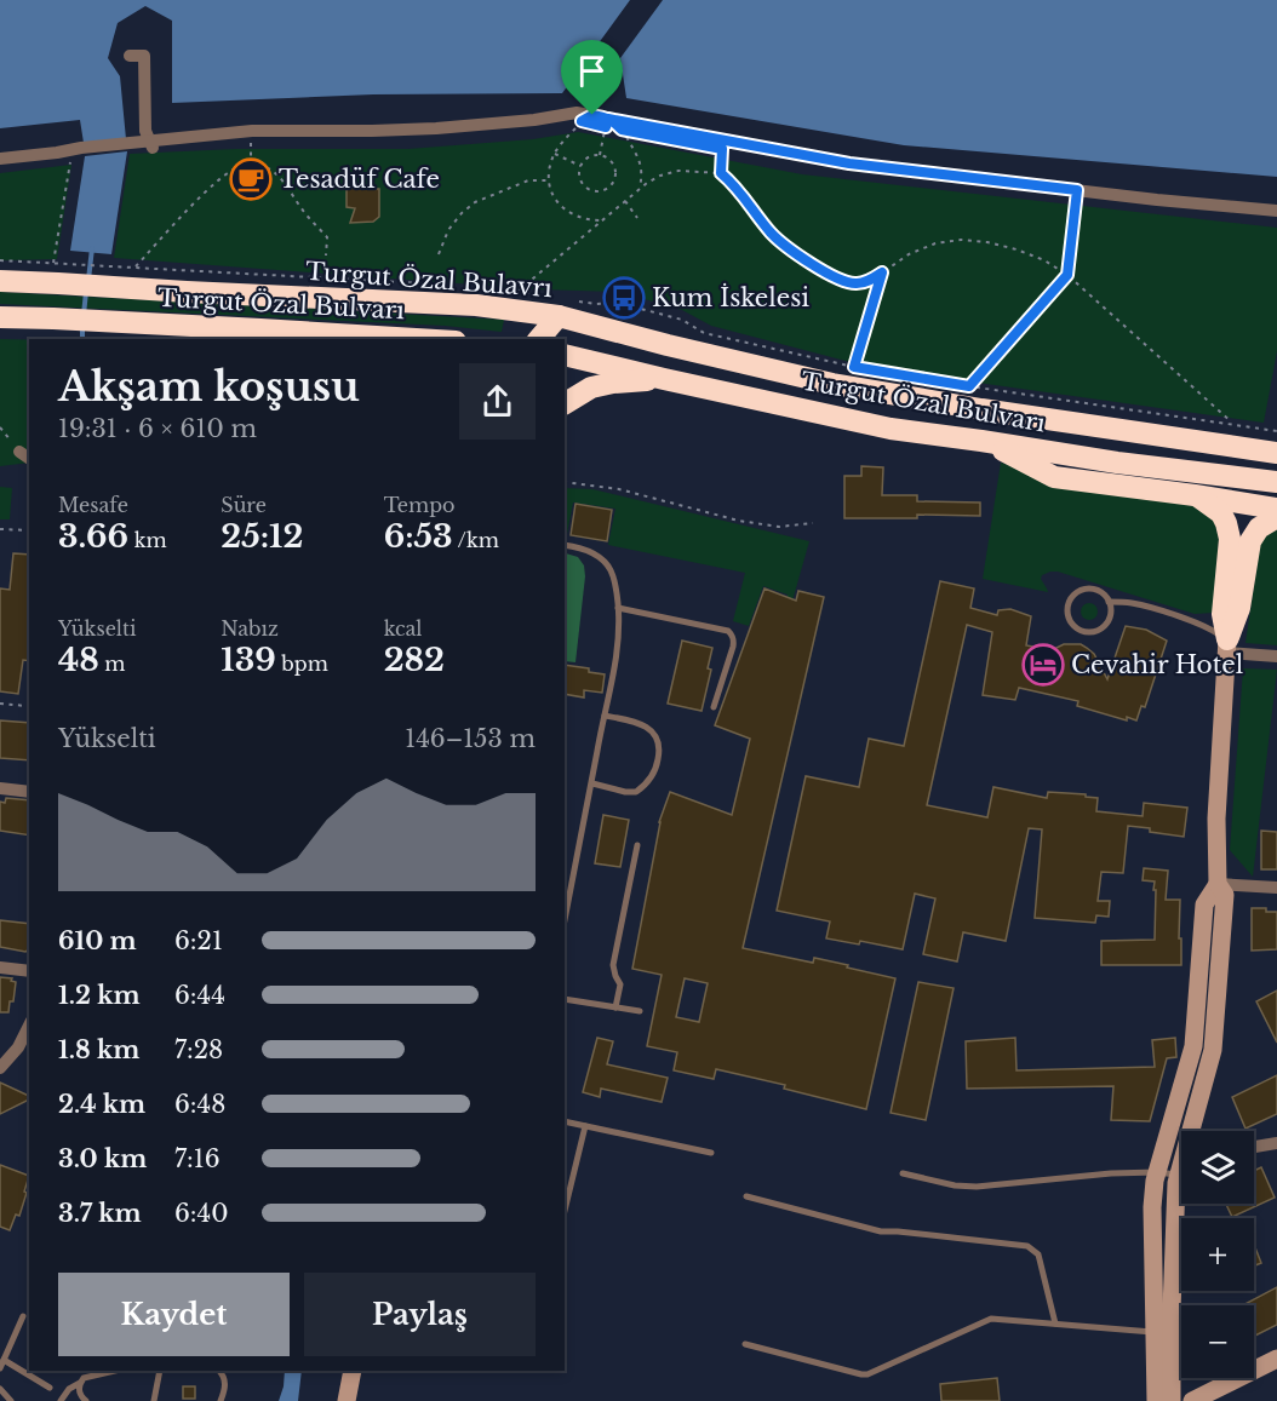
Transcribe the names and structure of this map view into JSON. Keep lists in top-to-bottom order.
{
  "streets": {
    "highway": ["Turgut Özal Bulavrı", "Turgut Özal Bulvarı"]
  },
  "places": {
    "cafe": ["Tesadüf Cafe"],
    "bus stop": ["Kum İskelesi"],
    "hotel": ["Cevahir Hotel"]
  },
  "page": {
    "heading": ["Akşam koşusu", "19:31 · 6 × 610 m"],
    "stats": [
      ["Mesafe", "3.66 km"],
      ["Süre", "25:12"],
      ["Tempo", "6:53 /km"],
      ["Yükselti", "48 m"],
      ["Nabız", "139 bpm"],
      ["kcal", "282"]
    ],
    "chart": ["Yükselti", "146–153 m"],
    "list": [
      {
        "name": "610 m",
        "note": "6:21"
      },
      {
        "name": "1.2 km",
        "note": "6:44"
      },
      {
        "name": "1.8 km",
        "note": "7:28"
      },
      {
        "name": "2.4 km",
        "note": "6:48"
      },
      {
        "name": "3.0 km",
        "note": "7:16"
      },
      {
        "name": "3.7 km",
        "note": "6:40"
      }
    ],
    "map_buttons": ["+", "−"],
    "buttons": ["Kaydet", "Paylaş"]
  }
}
